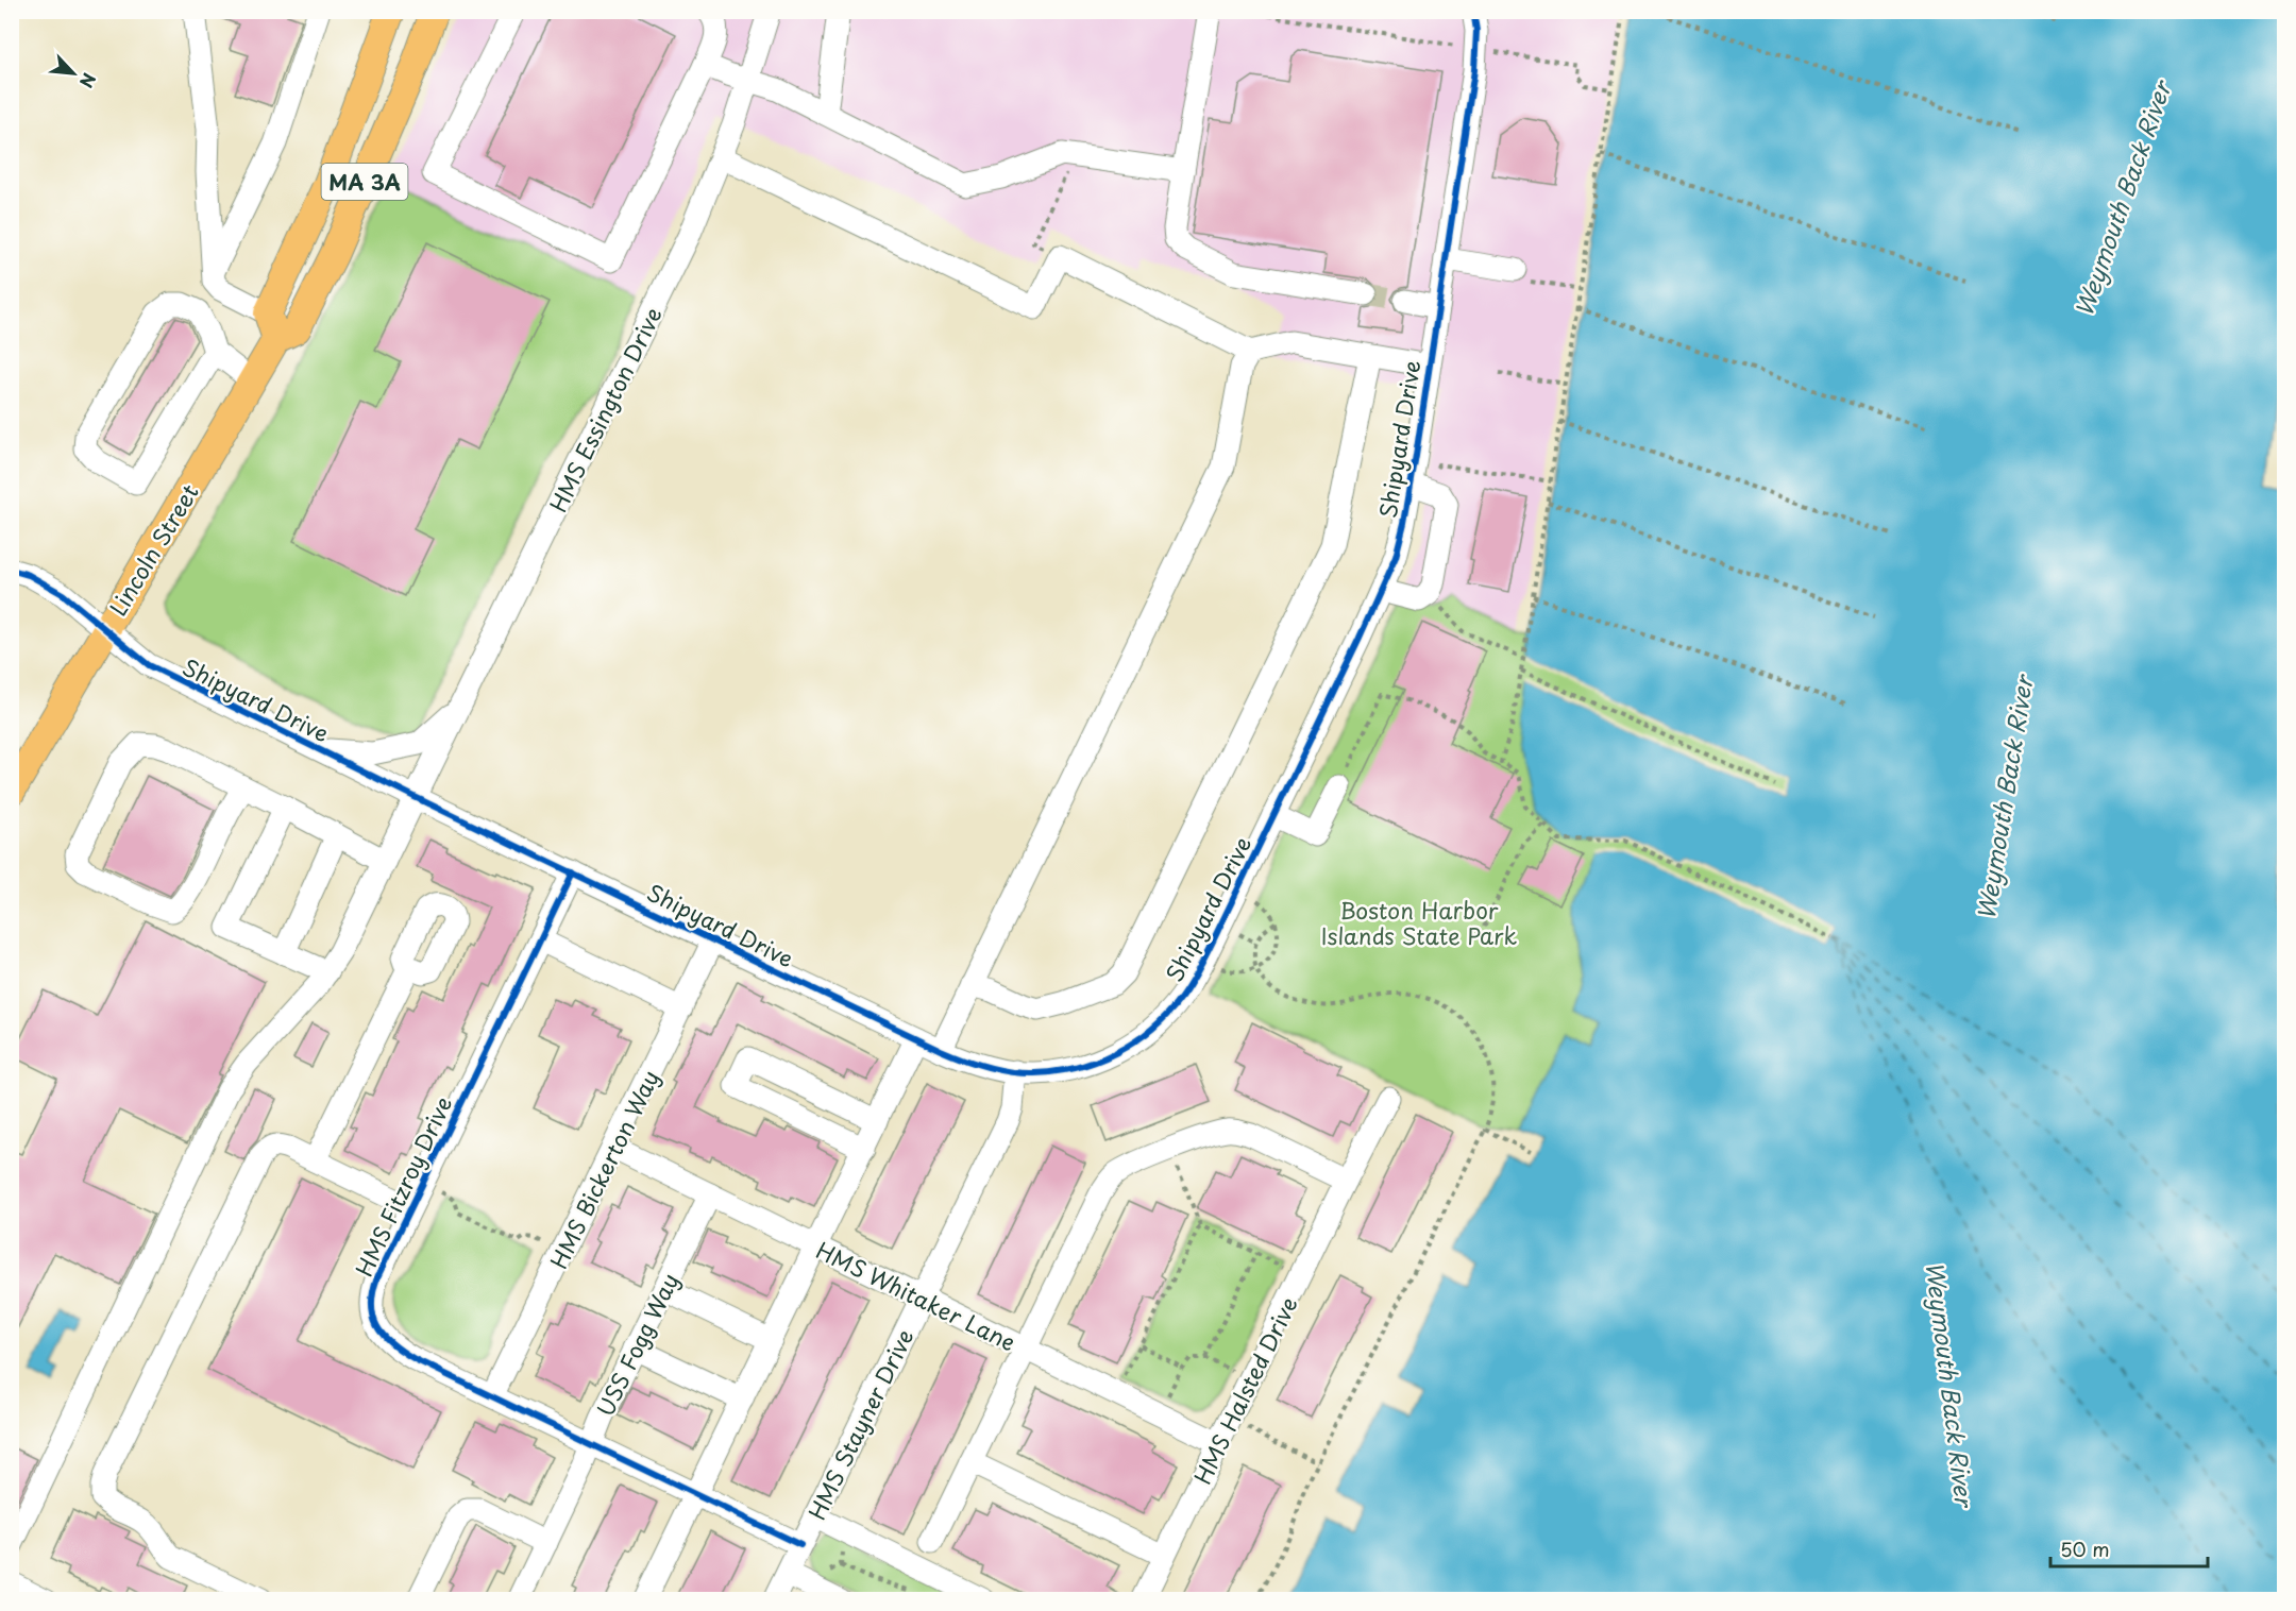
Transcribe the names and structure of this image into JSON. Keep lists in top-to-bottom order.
{
  "streets": {
    "main road": ["MA 3A", "Lincoln Street"],
    "street": [
      "HMS Essington Drive",
      "Shipyard Drive",
      "HMS Bickerton Way",
      "HMS Fitzroy Drive",
      "HMS Whitaker Lane",
      "USS Fogg Way",
      "HMS Halsted Drive",
      "HMS Stayner Drive"
    ]
  },
  "crossings": [
    ["HMS Essington Drive", "Shipyard Drive"],
    ["Shipyard Drive", "Lincoln Street"],
    ["Shipyard Drive", "HMS Bickerton Way"],
    ["Shipyard Drive", "HMS Fitzroy Drive"],
    ["Shipyard Drive", "HMS Stayner Drive"],
    ["HMS Bickerton Way", "HMS Fitzroy Drive"],
    ["HMS Bickerton Way", "HMS Whitaker Lane"],
    ["HMS Fitzroy Drive", "USS Fogg Way"],
    ["HMS Fitzroy Drive", "HMS Stayner Drive"],
    ["HMS Whitaker Lane", "USS Fogg Way"],
    ["HMS Whitaker Lane", "HMS Halsted Drive"],
    ["HMS Whitaker Lane", "HMS Stayner Drive"]
  ],
  "water": ["Weymouth Back River"],
  "parks": ["Boston Harbor Islands State Park"],
  "scale_bar": "50 m",
  "north": "bottom right"
}
